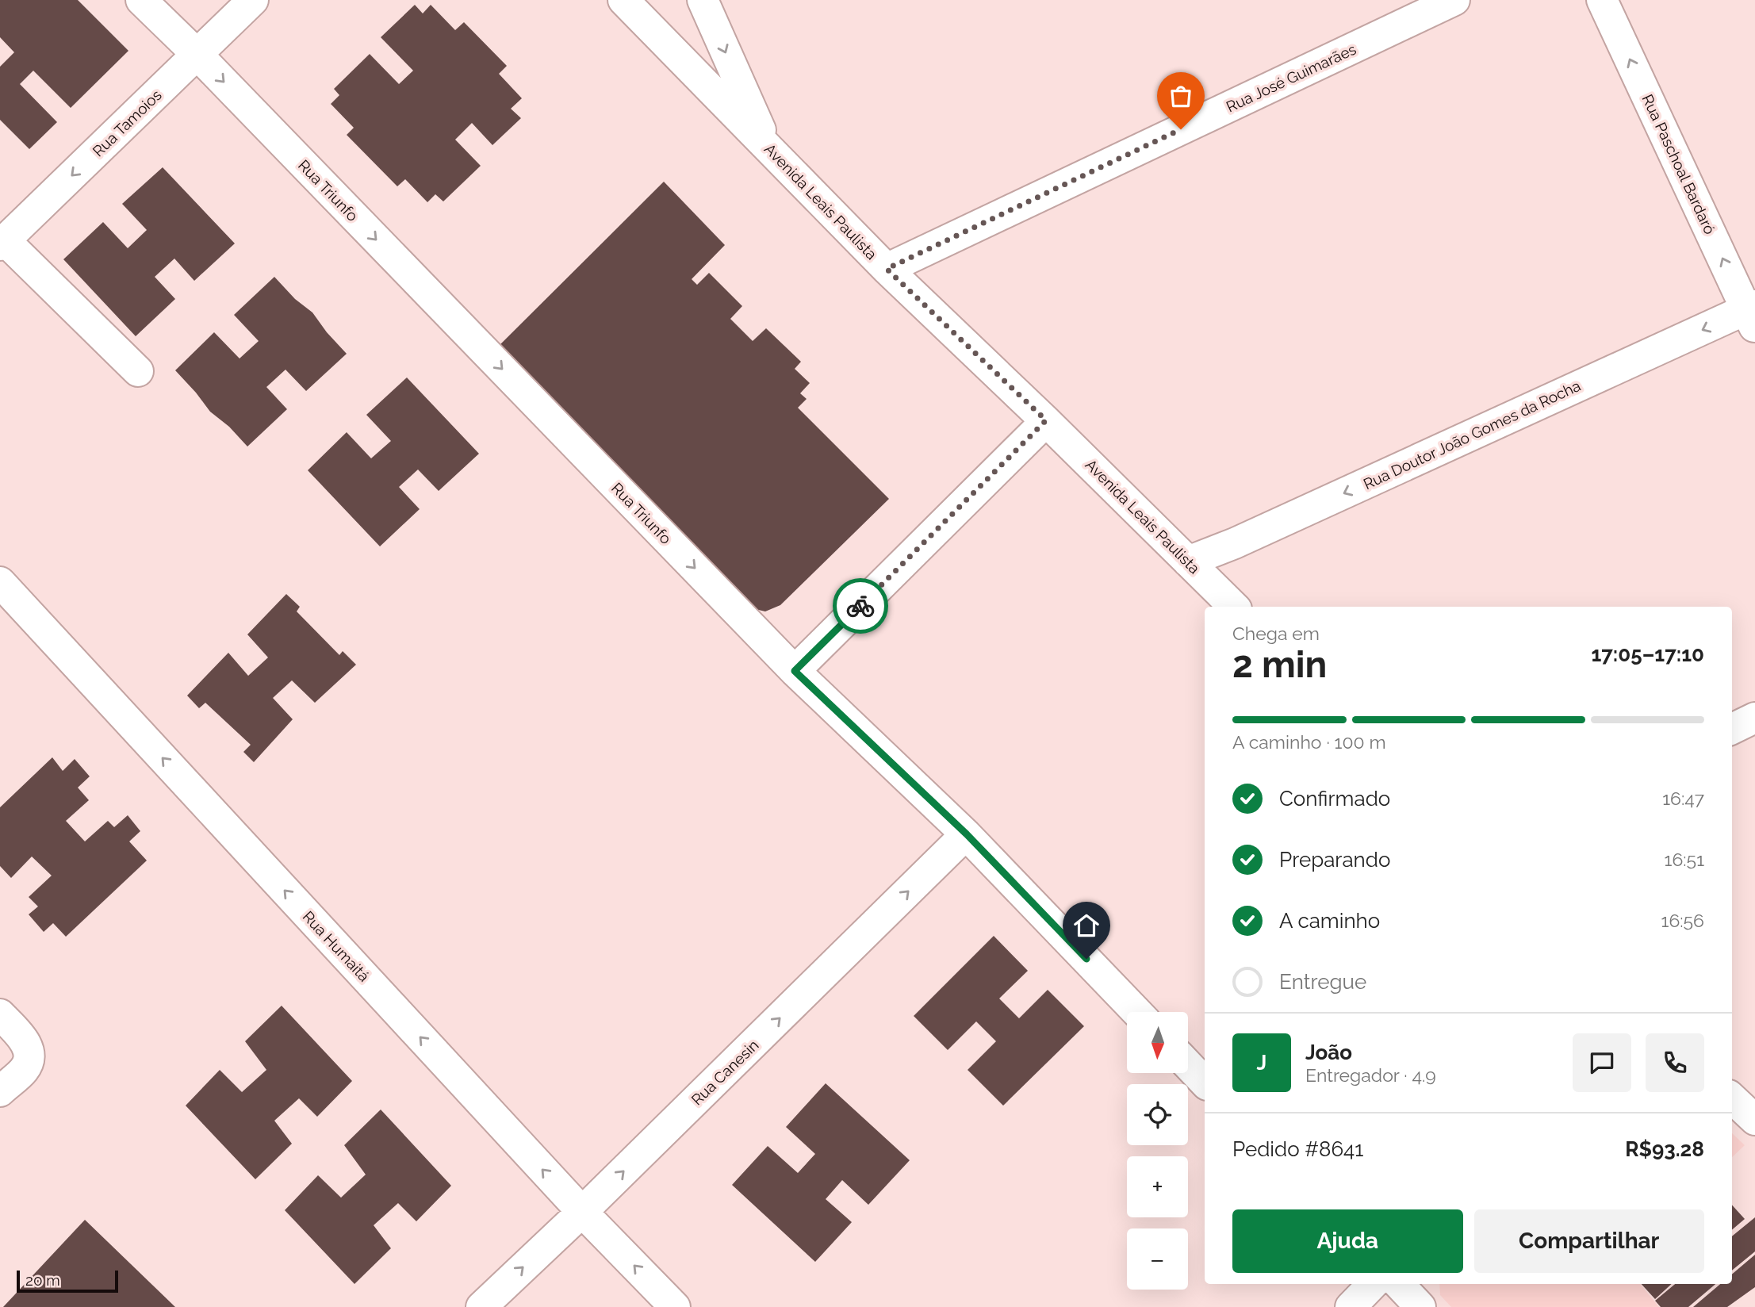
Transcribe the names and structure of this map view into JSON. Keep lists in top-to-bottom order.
{
  "streets": {
    "street": [
      "Rua José Guimarães",
      "Rua Tamoios",
      "Rua Paschoal Bardaró",
      "Rua Triunfo",
      "Avenida Leais Paulista",
      "Rua Doutor João Gomes da Rocha",
      "Rua Humaitá",
      "Rua Canesin"
    ]
  },
  "crossings": [
    ["Rua José Guimarães", "Avenida Leais Paulista"],
    ["Rua Tamoios", "Rua Triunfo"],
    ["Rua Paschoal Bardaró", "Rua Doutor João Gomes da Rocha"],
    ["Rua Triunfo", "Rua Canesin"],
    ["Avenida Leais Paulista", "Rua Doutor João Gomes da Rocha"],
    ["Rua Humaitá", "Rua Canesin"]
  ],
  "one_way": [
    "Rua Tamoios",
    "Rua Paschoal Bardaró",
    "Rua Triunfo",
    "Rua Doutor João Gomes da Rocha",
    "Rua Humaitá",
    "Rua Canesin"
  ],
  "scale_bar": "20 m",
  "north": "bottom",
  "page": {
    "heading": ["2 min", "Chega em", "17:05–17:10"],
    "panel": [
      "João",
      "Entregador · 4.9",
      "Pedido #8641",
      "R$93.28"
    ],
    "bar": "A caminho · 100 m",
    "list": [
      ["Confirmado", "16:47"],
      ["Preparando", "16:51"],
      ["A caminho", "16:56"],
      "Entregue"
    ],
    "map_buttons": ["+", "−"],
    "round": "J",
    "buttons": ["Ajuda", "Compartilhar"],
    "scale": "20 m"
  }
}
